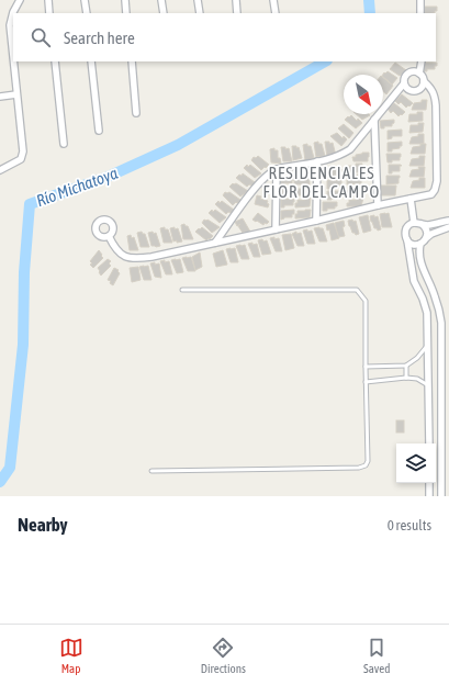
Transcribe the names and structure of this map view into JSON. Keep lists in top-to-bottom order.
{
  "districts": ["RESIDENCIALES FLOR DEL CAMPO"],
  "water": ["Río Michatoya"],
  "north": "bottom right",
  "page": {
    "search": "Search here",
    "heading": ["Nearby", "0 results"],
    "nav": ["Map", "Directions", "Saved"]
  }
}
